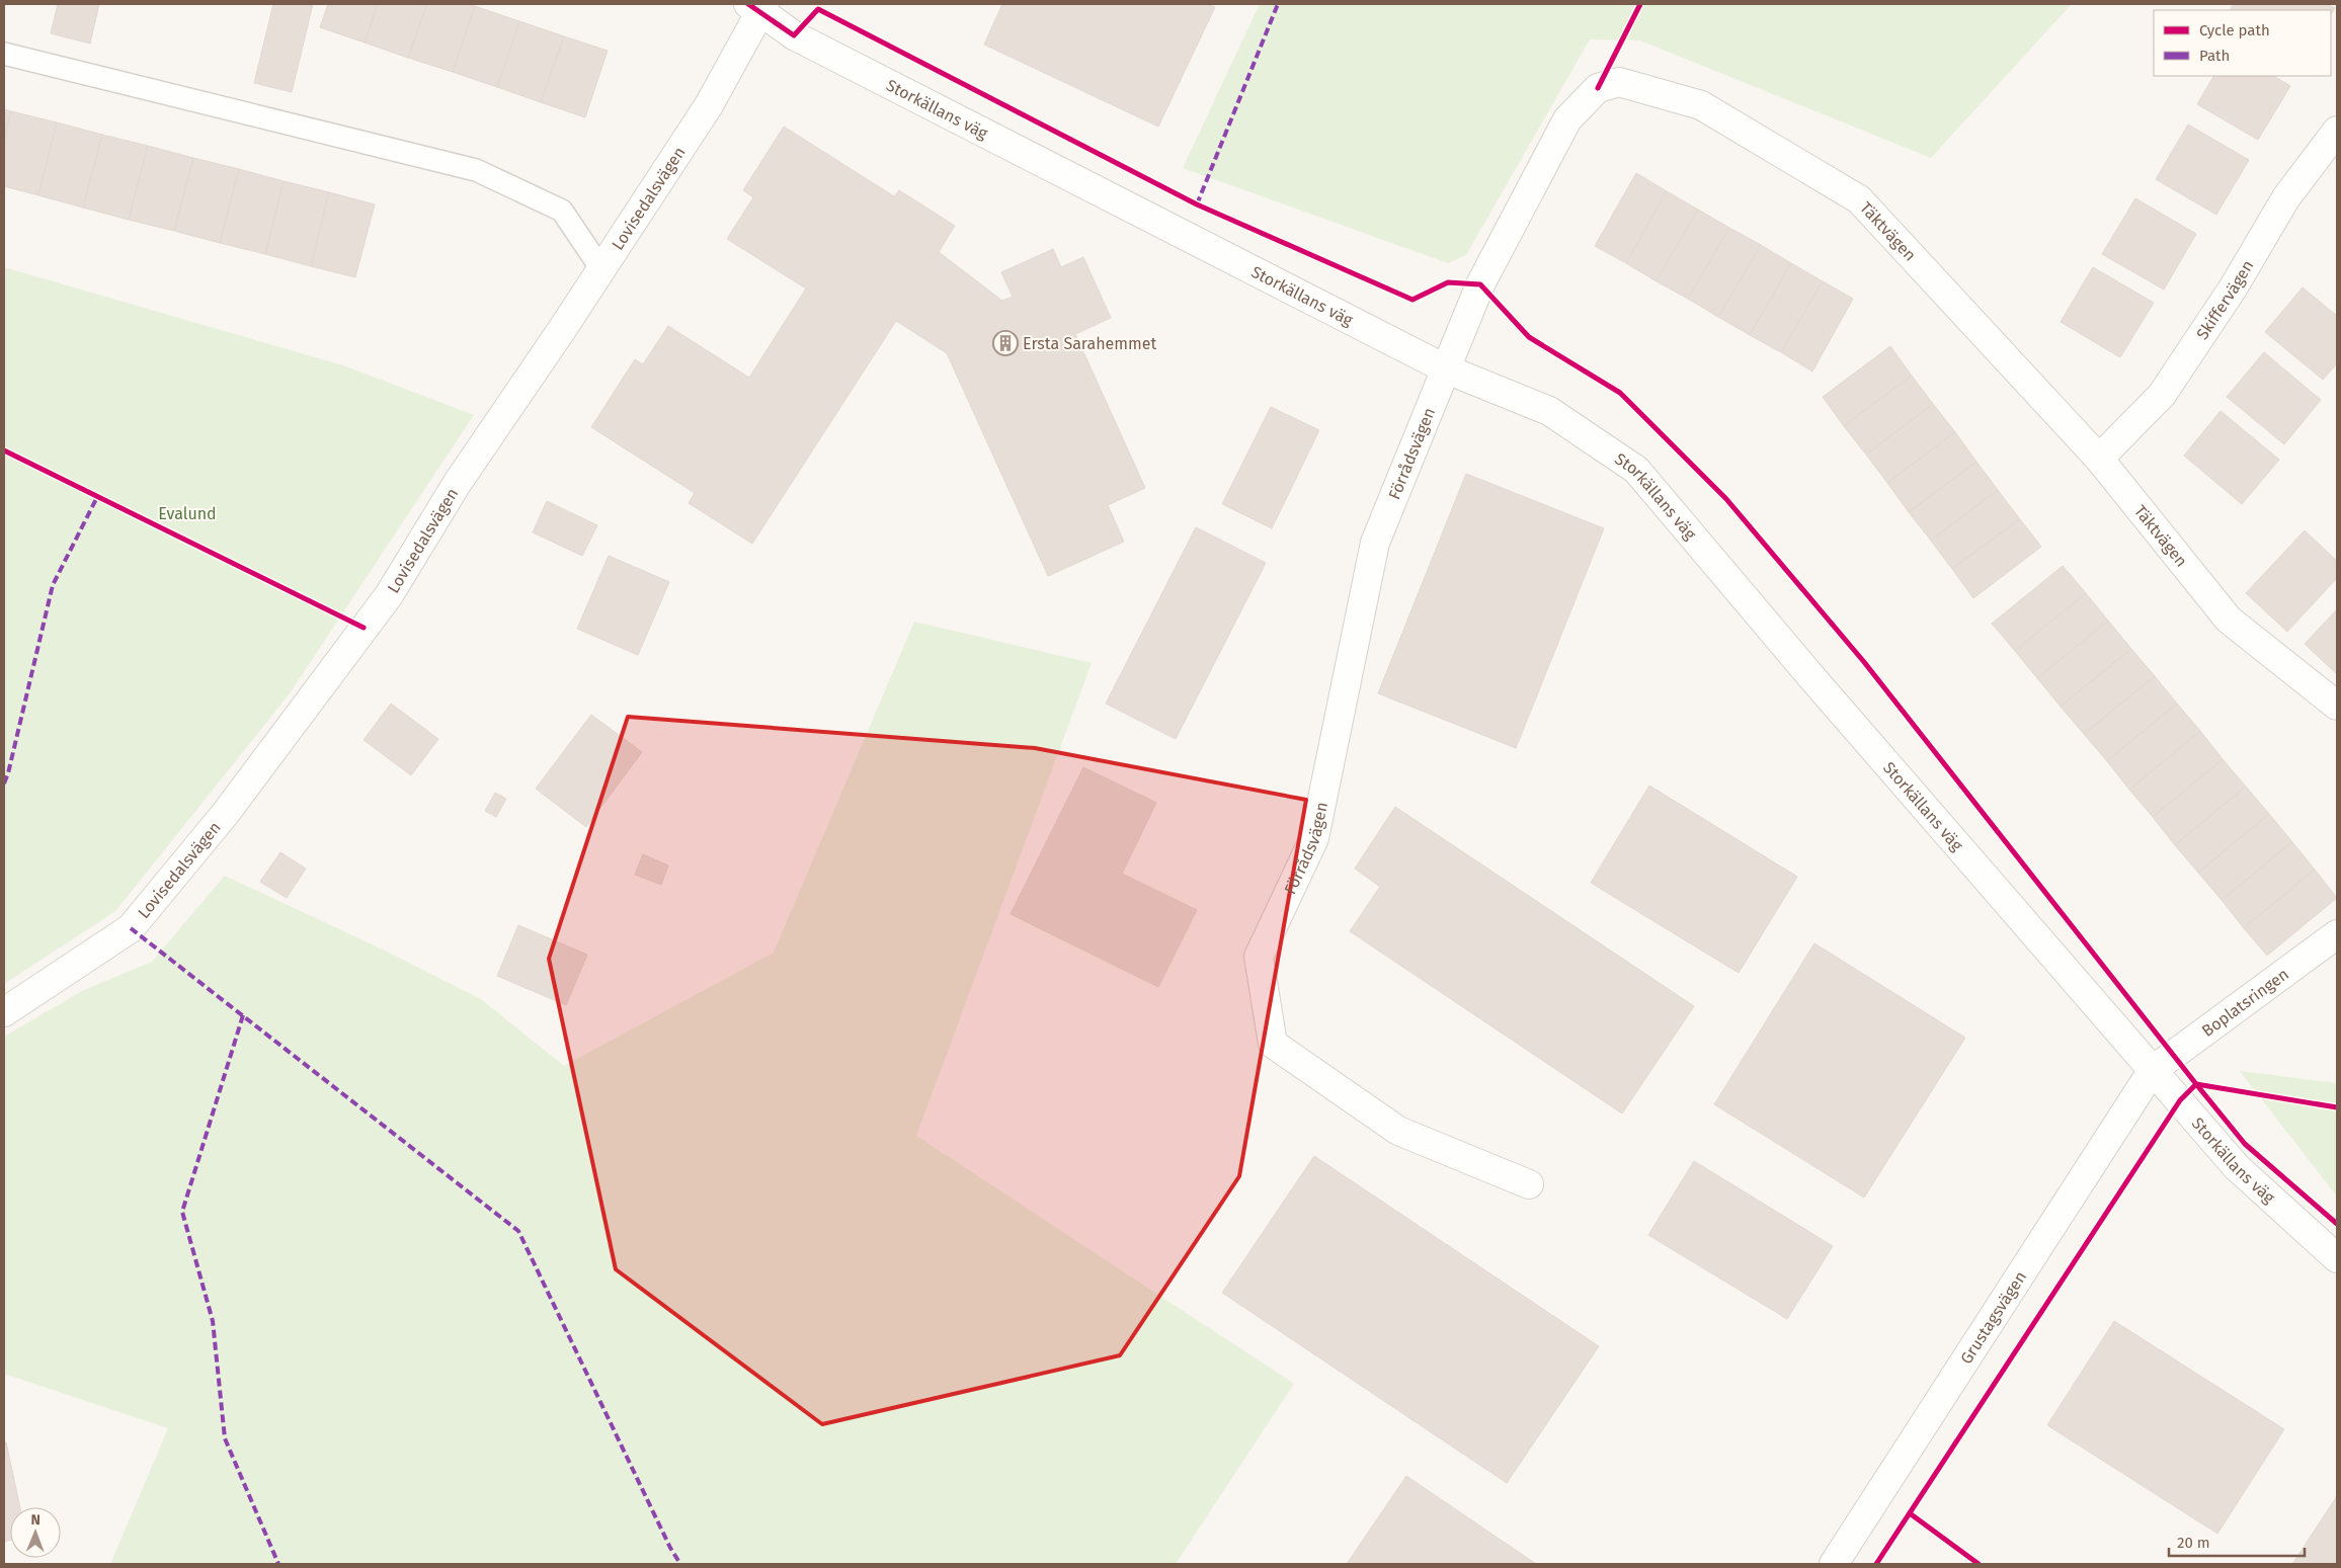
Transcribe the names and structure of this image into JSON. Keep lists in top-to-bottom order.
{
  "streets": {
    "street": [
      "Storkällans väg",
      "Lovisedalsvägen",
      "Täktvägen",
      "Skiffervägen",
      "Förrådsvägen",
      "Boplatsringen",
      "Grustagsvägen"
    ]
  },
  "crossings": [
    ["Storkällans väg", "Lovisedalsvägen"],
    ["Storkällans väg", "Täktvägen"],
    ["Storkällans väg", "Förrådsvägen"],
    ["Storkällans väg", "Boplatsringen"],
    ["Storkällans väg", "Grustagsvägen"],
    ["Täktvägen", "Skiffervägen"],
    ["Täktvägen", "Förrådsvägen"],
    ["Boplatsringen", "Grustagsvägen"]
  ],
  "parks": ["Evalund"],
  "places": {
    "building": ["Ersta Sarahemmet"]
  },
  "legend": ["Cycle path", "Path"],
  "scale_bar": "20 m",
  "north": "top"
}
